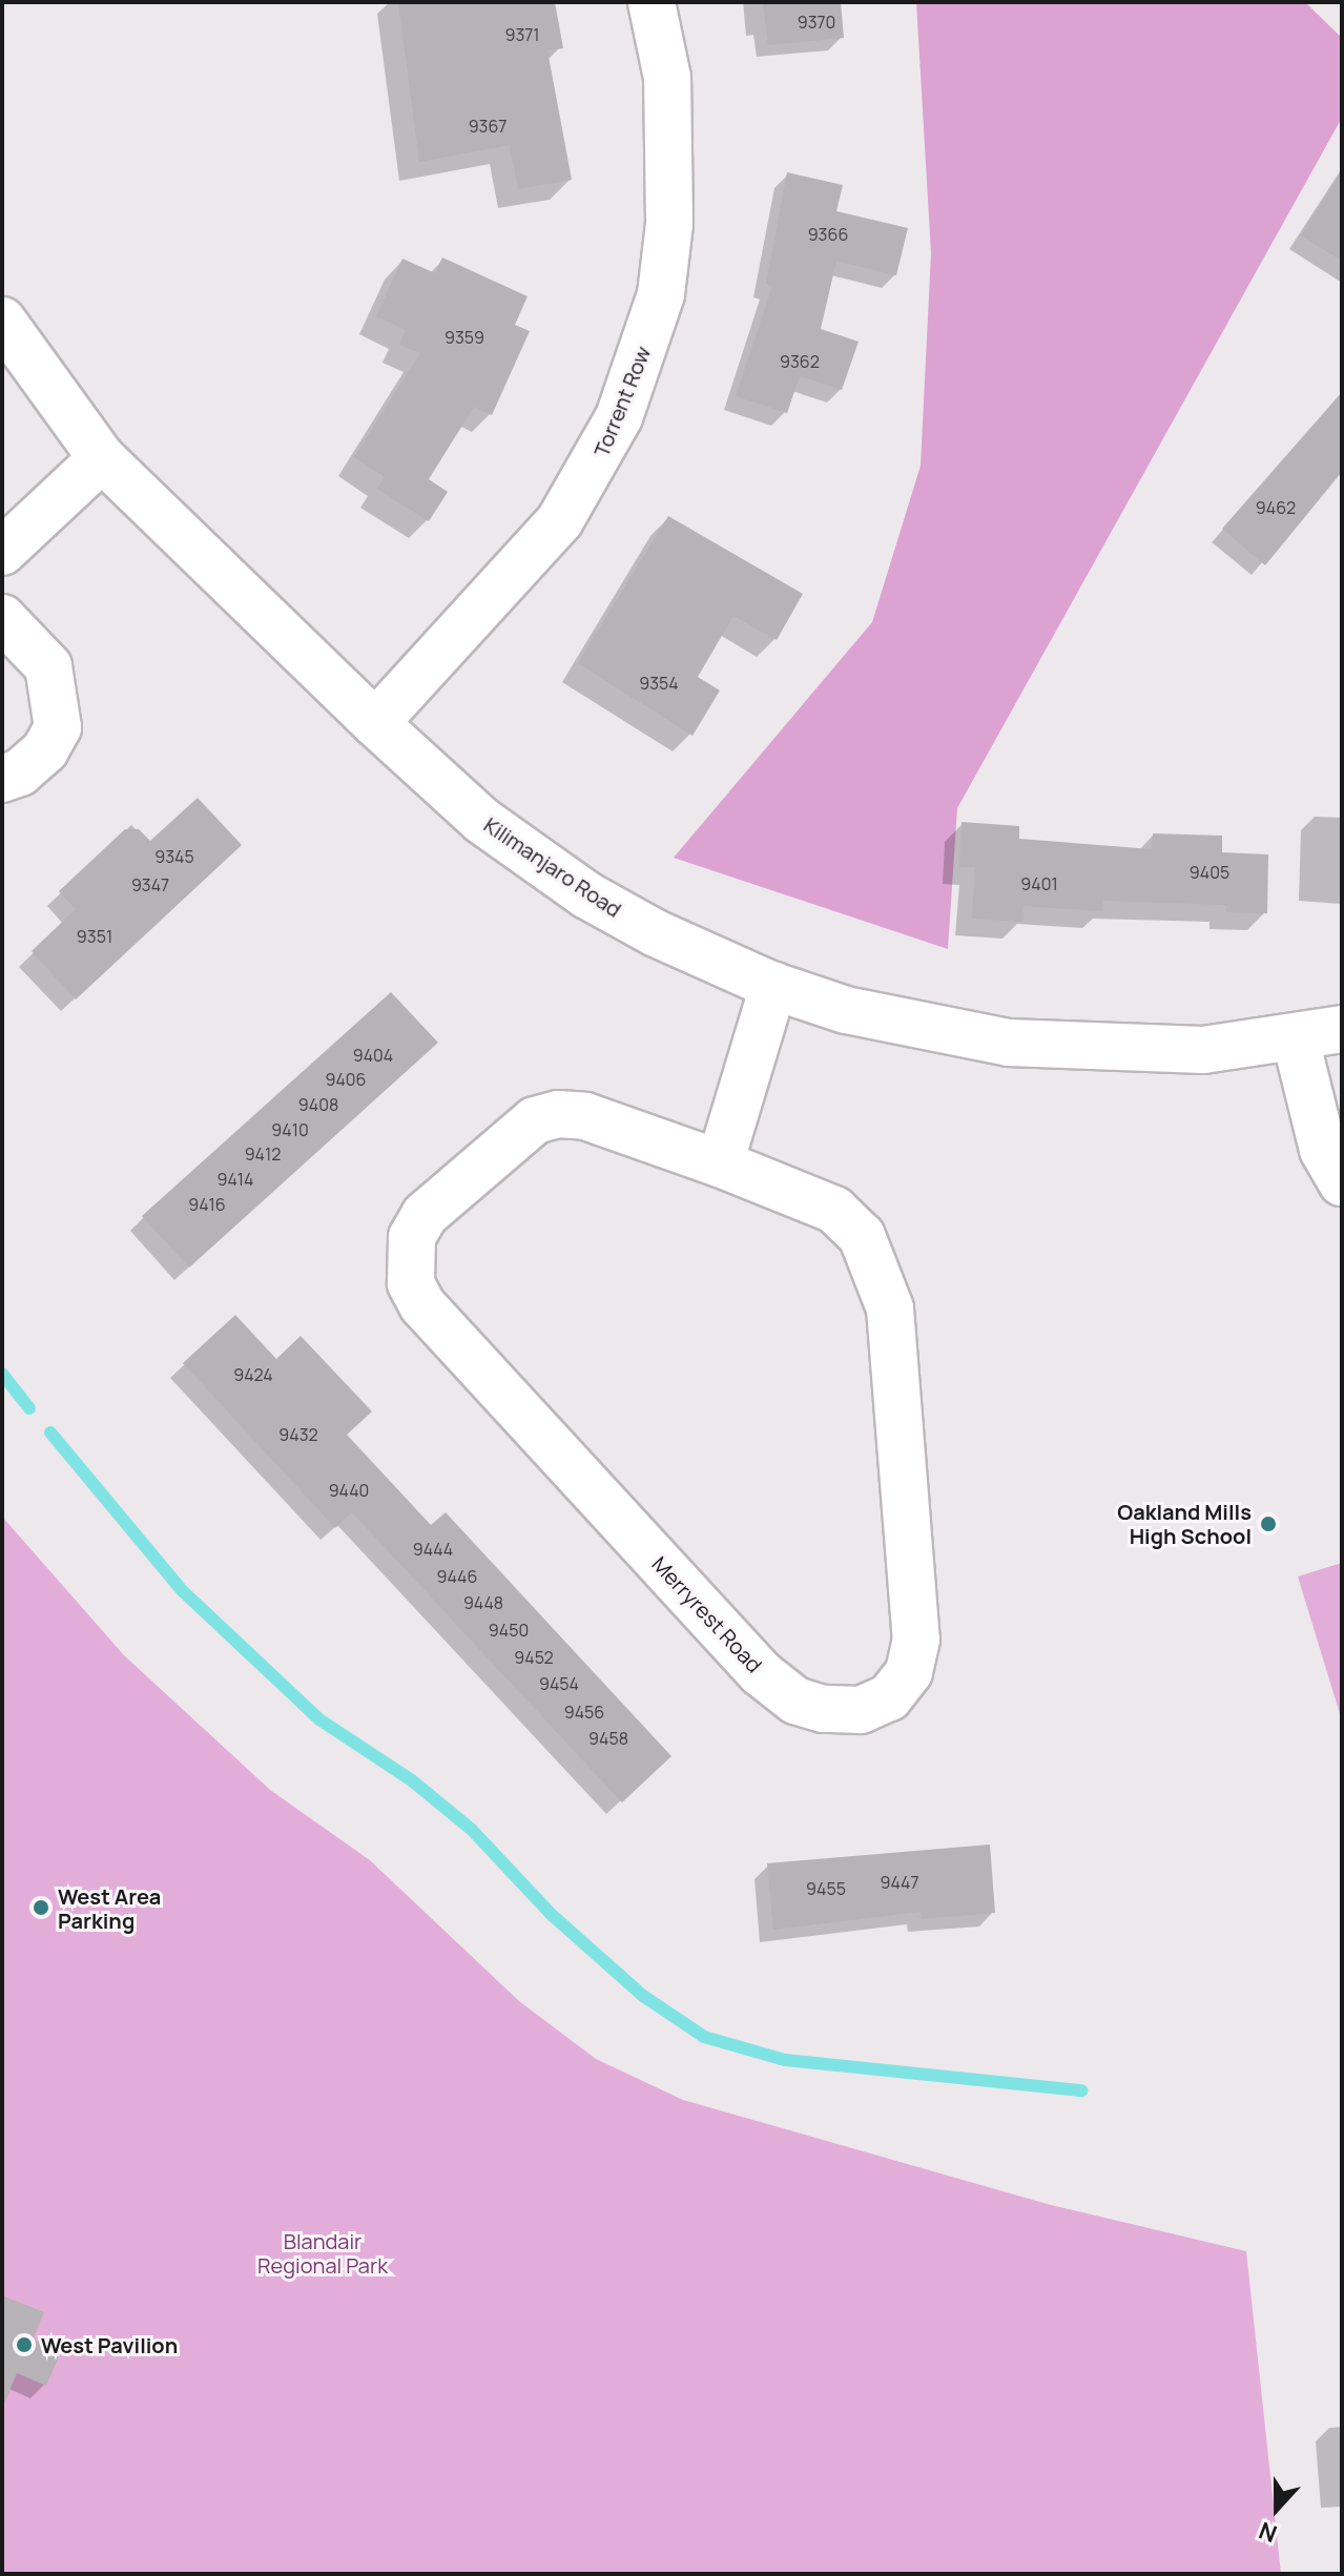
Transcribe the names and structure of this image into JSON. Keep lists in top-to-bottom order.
{
  "streets": {
    "street": ["Torrent Row", "Kilimanjaro Road", "Merryrest Road"]
  },
  "crossings": [
    ["Torrent Row", "Kilimanjaro Road"]
  ],
  "parks": ["Blandair Regional Park"],
  "places": ["Oakland Mills High School", "West Area Parking", "West Pavilion"],
  "house_numbers": [
    "9370",
    "9371",
    "9367",
    "9366",
    "9359",
    "9362",
    "9462",
    "9354",
    "9345",
    "9405",
    "9401",
    "9347",
    "9351",
    "9404",
    "9406",
    "9408",
    "9410",
    "9412",
    "9414",
    "9416",
    "9424",
    "9432",
    "9440",
    "9444",
    "9446",
    "9448",
    "9450",
    "9452",
    "9454",
    "9456",
    "9458",
    "9447",
    "9455"
  ],
  "north": "bottom"
}
